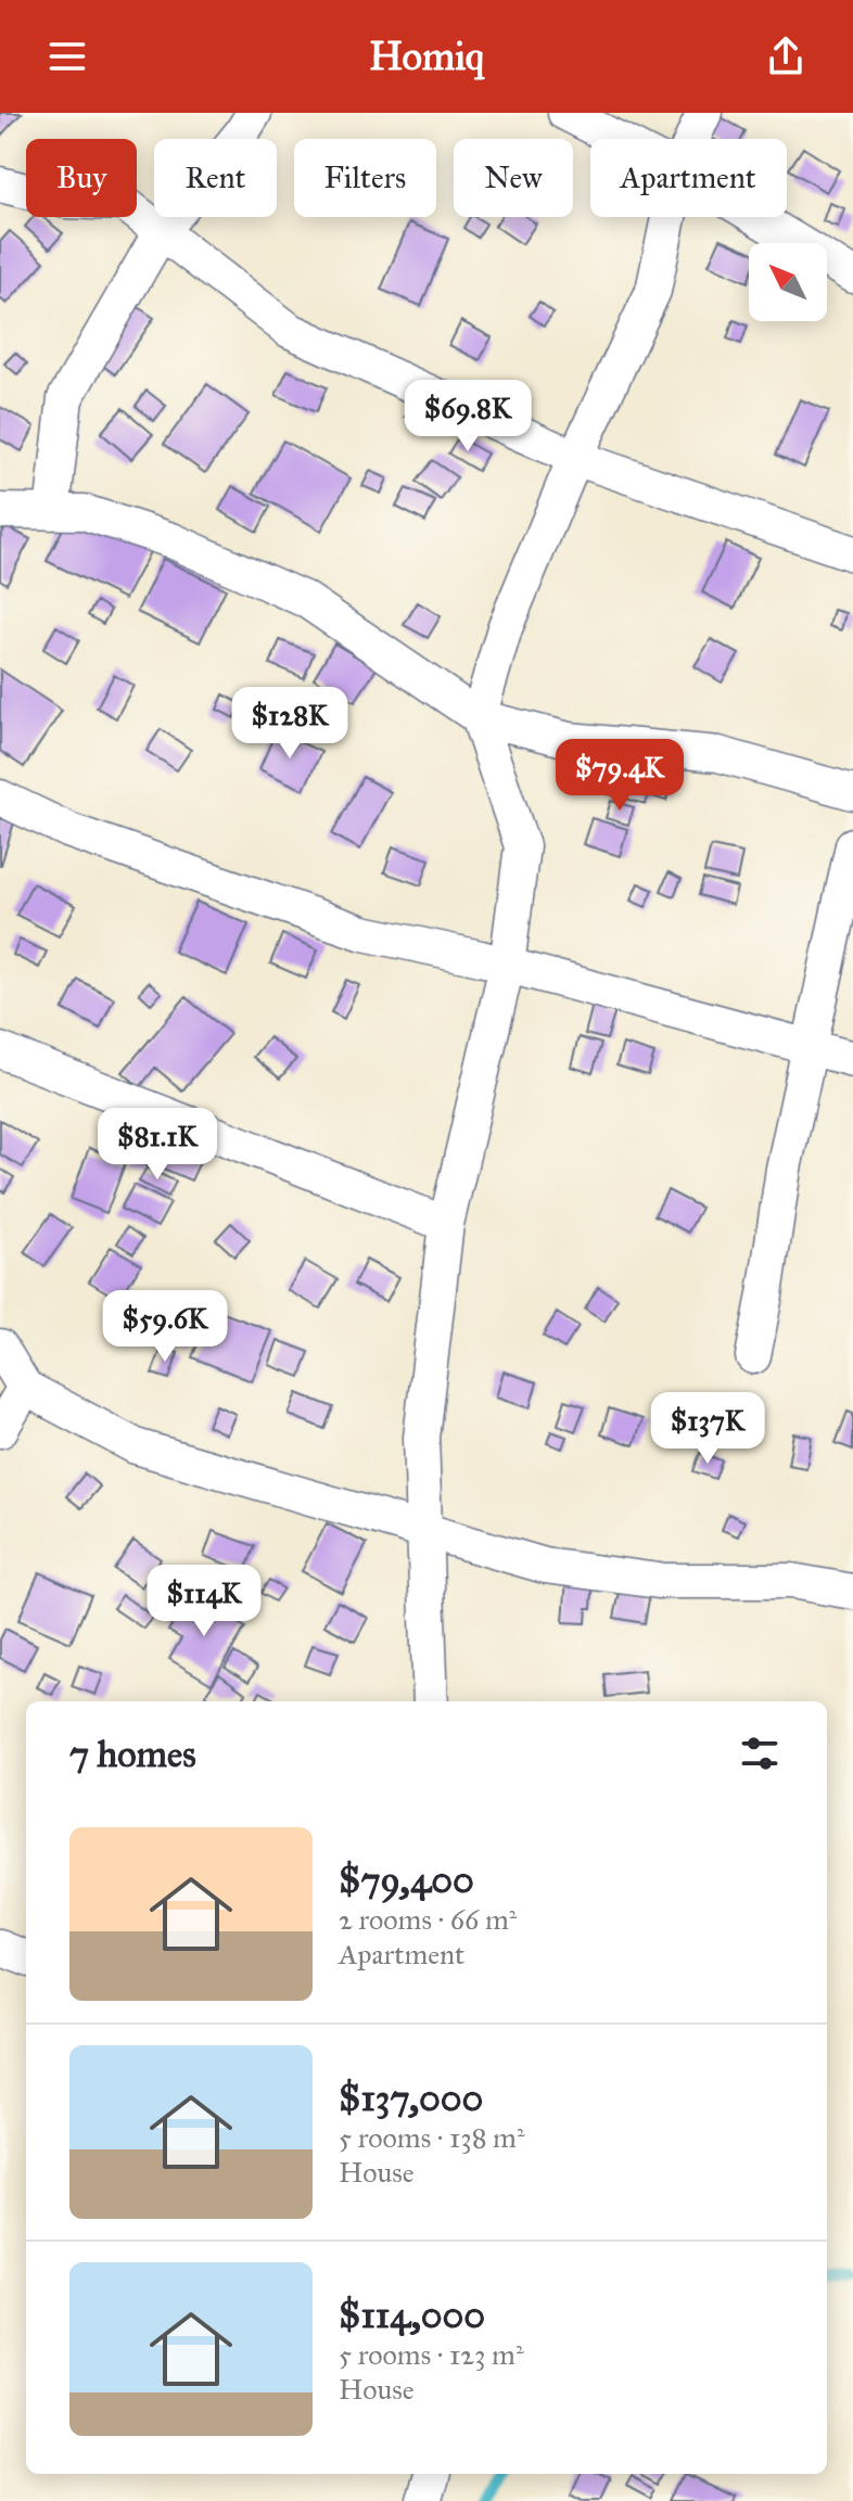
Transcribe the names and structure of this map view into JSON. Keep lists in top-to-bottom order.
{
  "north": "top left",
  "page": {
    "header": "Homiq",
    "chip": [
      "Buy",
      "Rent",
      "Filters",
      "New",
      "Apartment"
    ],
    "price": [
      "$69.8K",
      "$128K",
      "$79.4K",
      "$81.1K",
      "$59.6K",
      "$137K",
      "$114K"
    ],
    "heading": "7 homes",
    "list": [
      {
        "name": "$79,400",
        "note": "2 rooms · 66 m² · Apartment"
      },
      {
        "name": "$137,000",
        "note": "5 rooms · 138 m² · House"
      },
      {
        "name": "$114,000",
        "note": "5 rooms · 123 m² · House"
      }
    ]
  }
}
